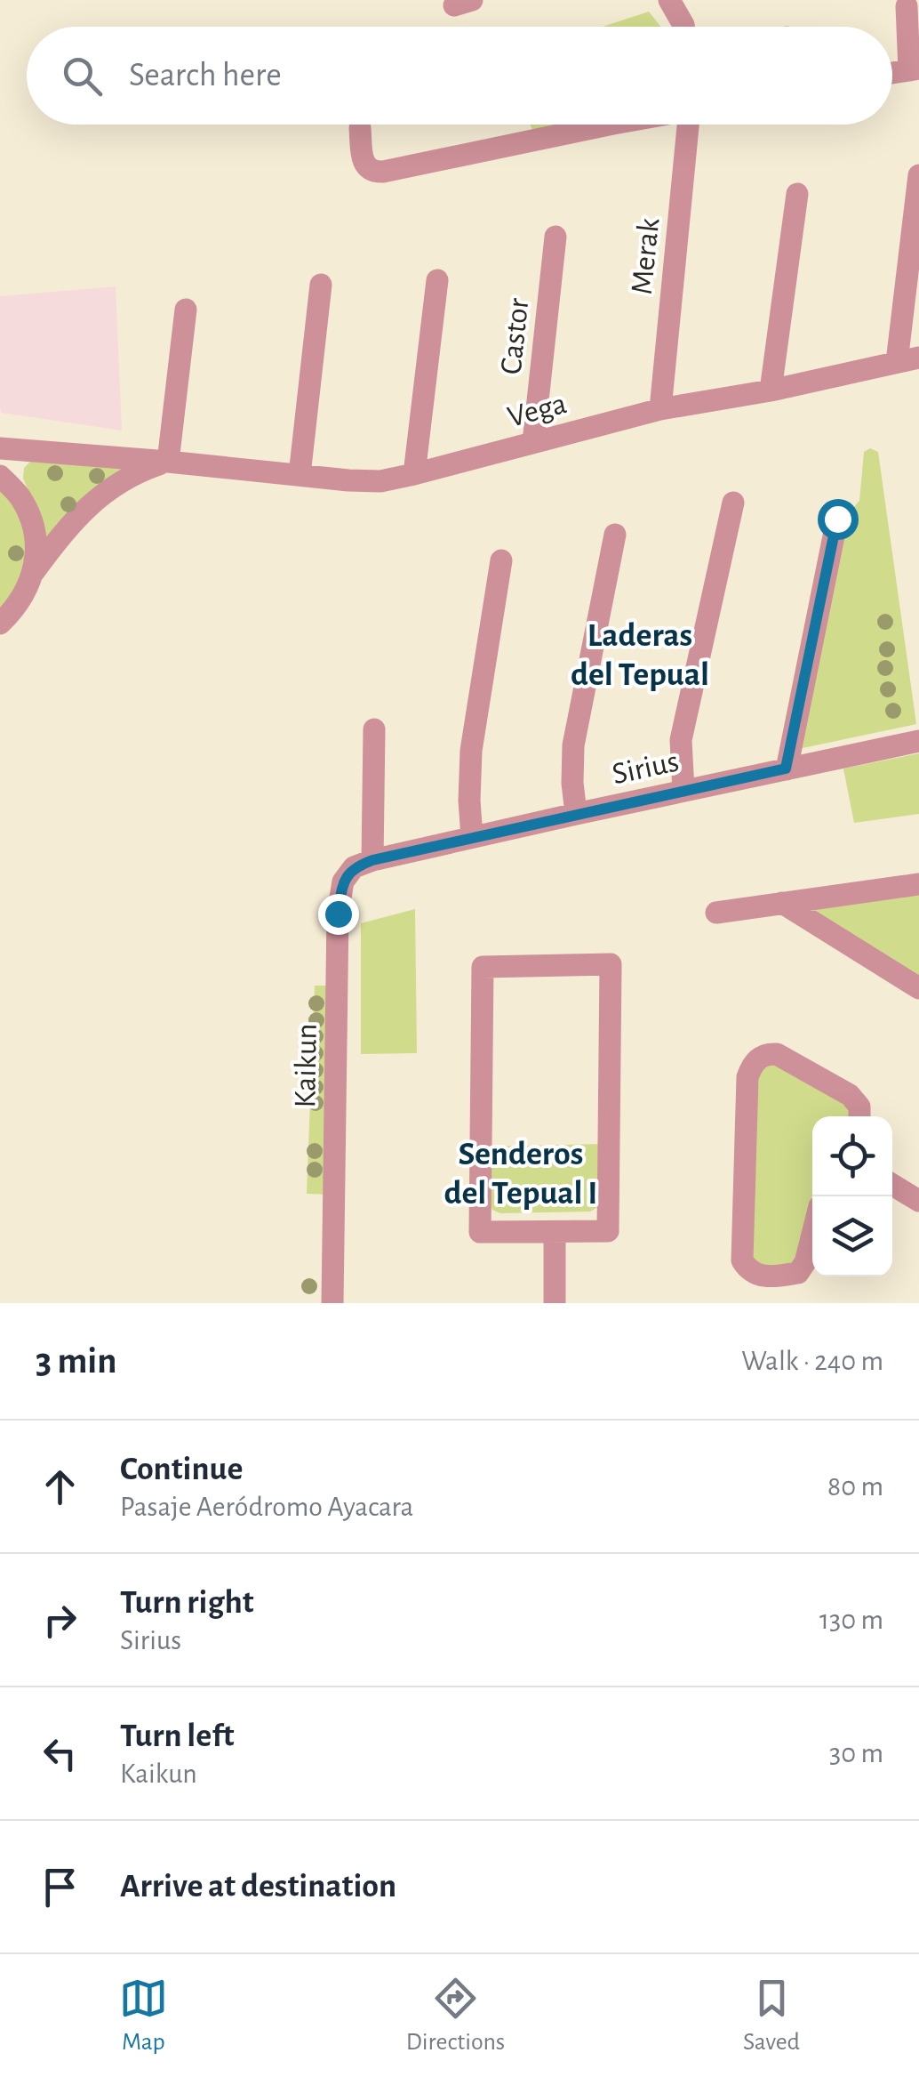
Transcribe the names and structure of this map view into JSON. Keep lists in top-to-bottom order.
{
  "streets": {
    "street": [
      "Merak",
      "Castor",
      "Vega",
      "Sirius",
      "Kaikun"
    ]
  },
  "crossings": [
    ["Merak", "Vega"],
    ["Castor", "Vega"],
    ["Sirius", "Kaikun"]
  ],
  "districts": ["Laderas del Tepual", "Senderos del Tepual I"],
  "page": {
    "search": "Search here",
    "heading": ["3 min", "Walk · 240 m"],
    "list": [
      ["Continue", "Pasaje Aeródromo Ayacara", "80 m"],
      ["Turn right", "Sirius", "130 m"],
      ["Turn left", "Kaikun", "30 m"],
      "Arrive at destination"
    ],
    "nav": ["Map", "Directions", "Saved"]
  }
}
